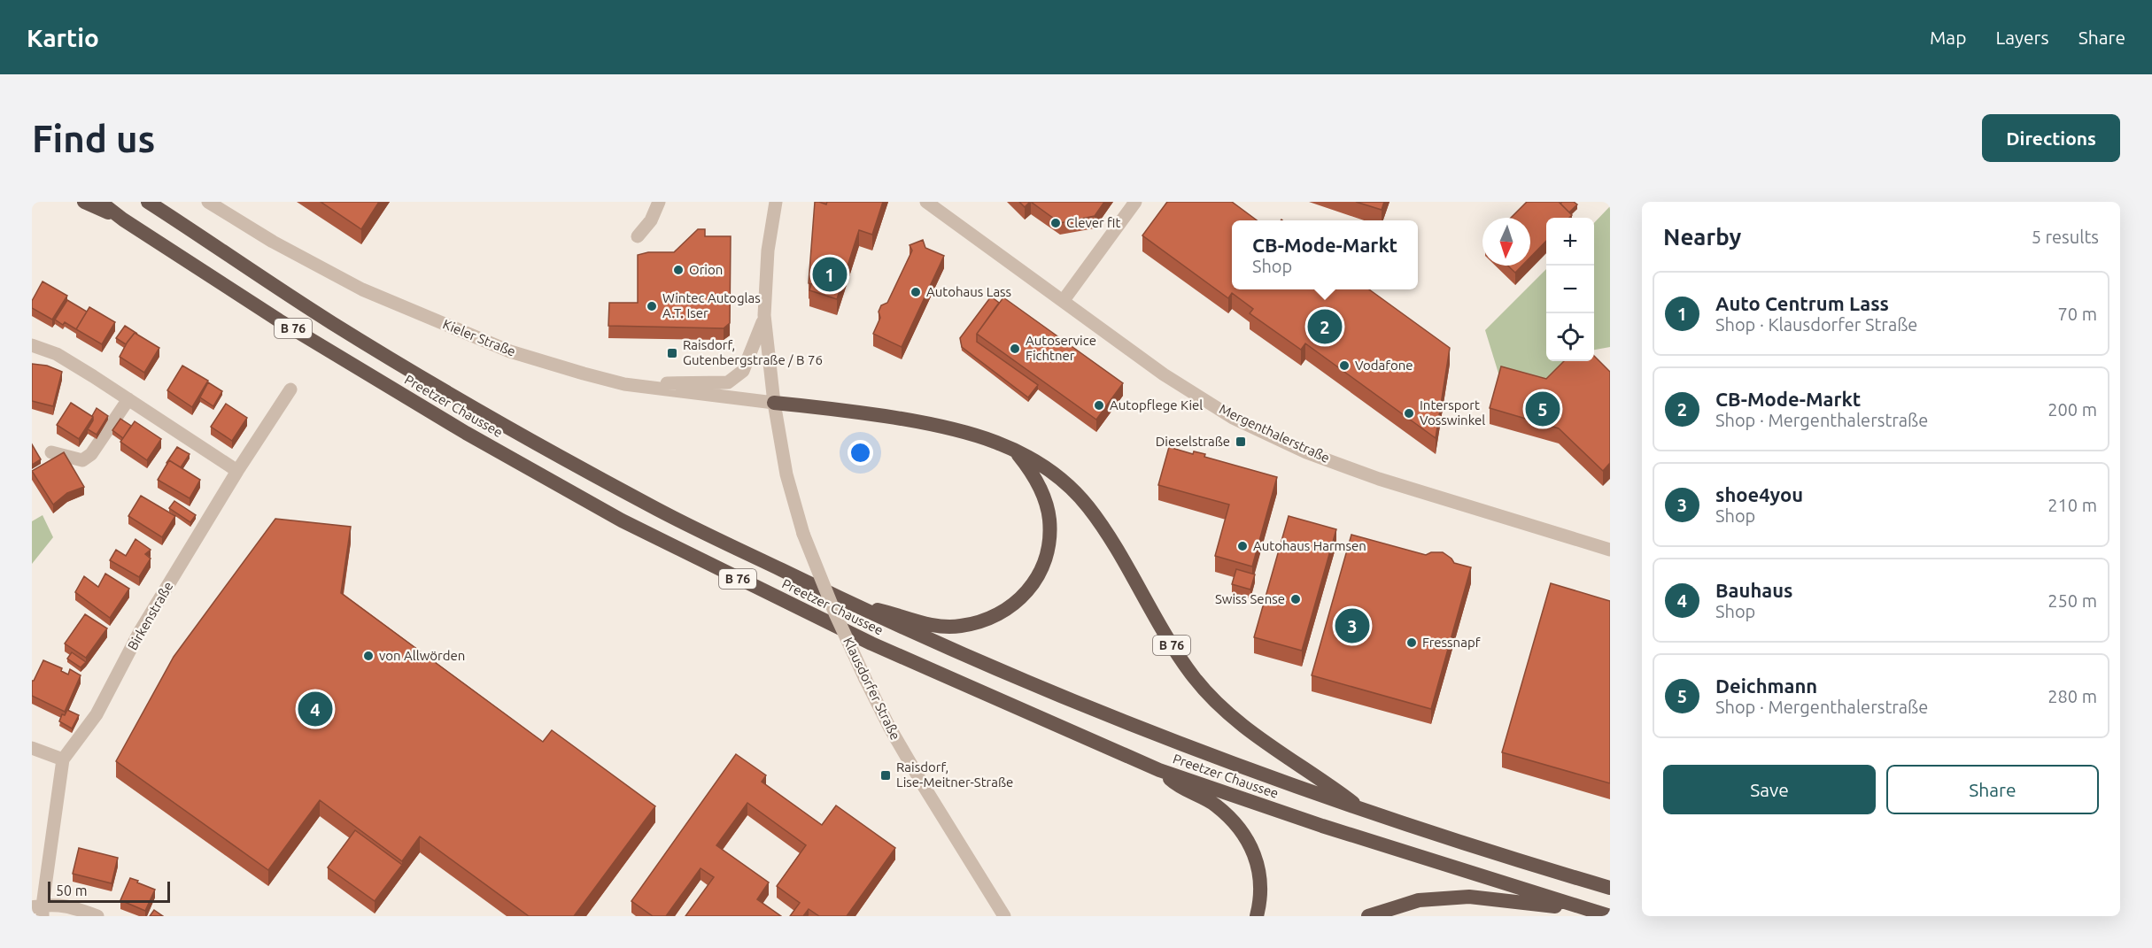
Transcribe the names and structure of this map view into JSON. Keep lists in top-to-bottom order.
{
  "streets": {
    "highway": ["B 76", "Preetzer Chaussee"],
    "street": [
      "Kieler Straße",
      "Mergenthalerstraße",
      "Birkenstraße",
      "Klausdorfer Straße"
    ]
  },
  "crossings": [
    ["B 76", "Kieler Straße"],
    ["B 76", "Preetzer Chaussee"],
    ["B 76", "Klausdorfer Straße"],
    ["Kieler Straße", "Klausdorfer Straße"]
  ],
  "places": {
    "other": [
      "Clever fit",
      "Orion",
      "Autohaus Lass",
      "Wintec Autoglas A.T. Iser",
      "Autoservice Fichtner",
      "Vodafone",
      "Autopflege Kiel",
      "Intersport Vosswinkel",
      "Autohaus Harmsen",
      "Swiss Sense",
      "Fressnapf",
      "von Allwörden"
    ],
    "transit": ["Raisdorf, Gutenbergstraße / B 76", "Dieselstraße", "Raisdorf, Lise-Meitner-Straße"]
  },
  "scale_bar": "50 m",
  "north": "bottom",
  "page": {
    "header": "Kartio",
    "nav": ["Map", "Layers", "Share"],
    "buttons": [
      "Directions",
      ["Save", "Share"]
    ],
    "title": "Find us",
    "heading": ["Nearby", "5 results"],
    "map_buttons": ["+", "−"],
    "popup": ["CB-Mode-Markt", "Shop"],
    "pins": [
      "1",
      "2",
      "5",
      "3",
      "4"
    ],
    "list": [
      {
        "mark": "1",
        "name": "Auto Centrum Lass",
        "note": "Shop · Klausdorfer Straße",
        "value": "70 m"
      },
      {
        "mark": "2",
        "name": "CB-Mode-Markt",
        "note": "Shop · Mergenthalerstraße",
        "value": "200 m"
      },
      {
        "mark": "3",
        "name": "shoe4you",
        "note": "Shop",
        "value": "210 m"
      },
      {
        "mark": "4",
        "name": "Bauhaus",
        "note": "Shop",
        "value": "250 m"
      },
      {
        "mark": "5",
        "name": "Deichmann",
        "note": "Shop · Mergenthalerstraße",
        "value": "280 m"
      }
    ],
    "scale": "50 m"
  }
}
